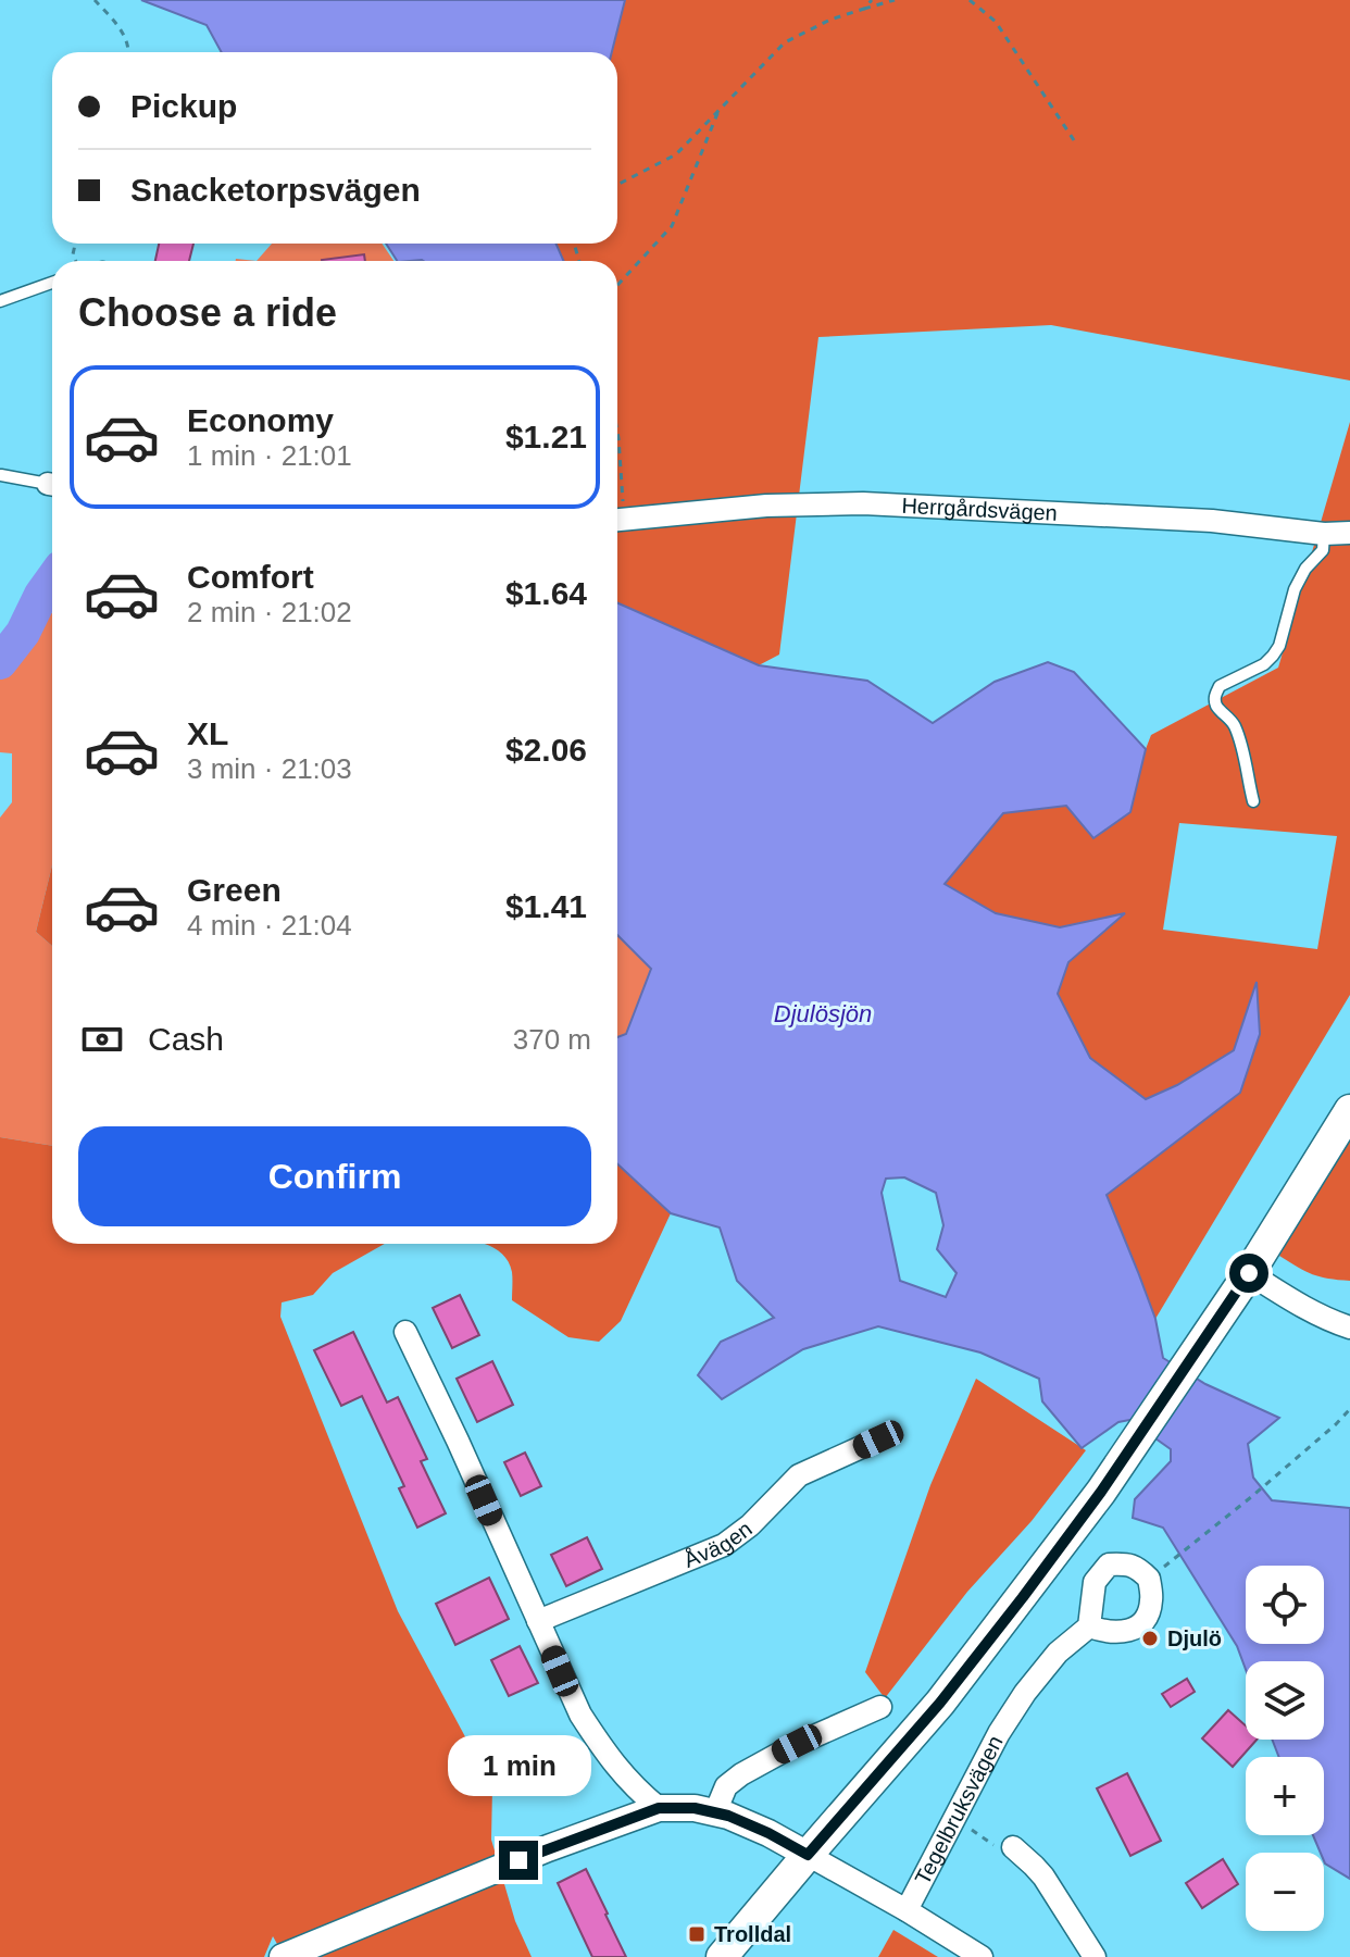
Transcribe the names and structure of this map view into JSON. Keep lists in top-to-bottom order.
{
  "streets": {
    "street": ["Herrgårdsvägen", "Åvägen", "Tegelbruksvägen"]
  },
  "water": ["Djulösjön"],
  "places": {
    "other": ["Djulö"],
    "transit": ["Trolldal"]
  },
  "page": {
    "banner": ["Pickup", "Snacketorpsvägen"],
    "heading": "Choose a ride",
    "list": [
      {
        "name": "Economy",
        "note": "1 min · 21:01",
        "value": "$1.21"
      },
      {
        "name": "Comfort",
        "note": "2 min · 21:02",
        "value": "$1.64"
      },
      {
        "name": "XL",
        "note": "3 min · 21:03",
        "value": "$2.06"
      },
      {
        "name": "Green",
        "note": "4 min · 21:04",
        "value": "$1.41"
      }
    ],
    "pay": ["Cash", "370 m"],
    "buttons": "Confirm",
    "map_buttons": ["+", "−"],
    "bubble": "1 min"
  }
}
